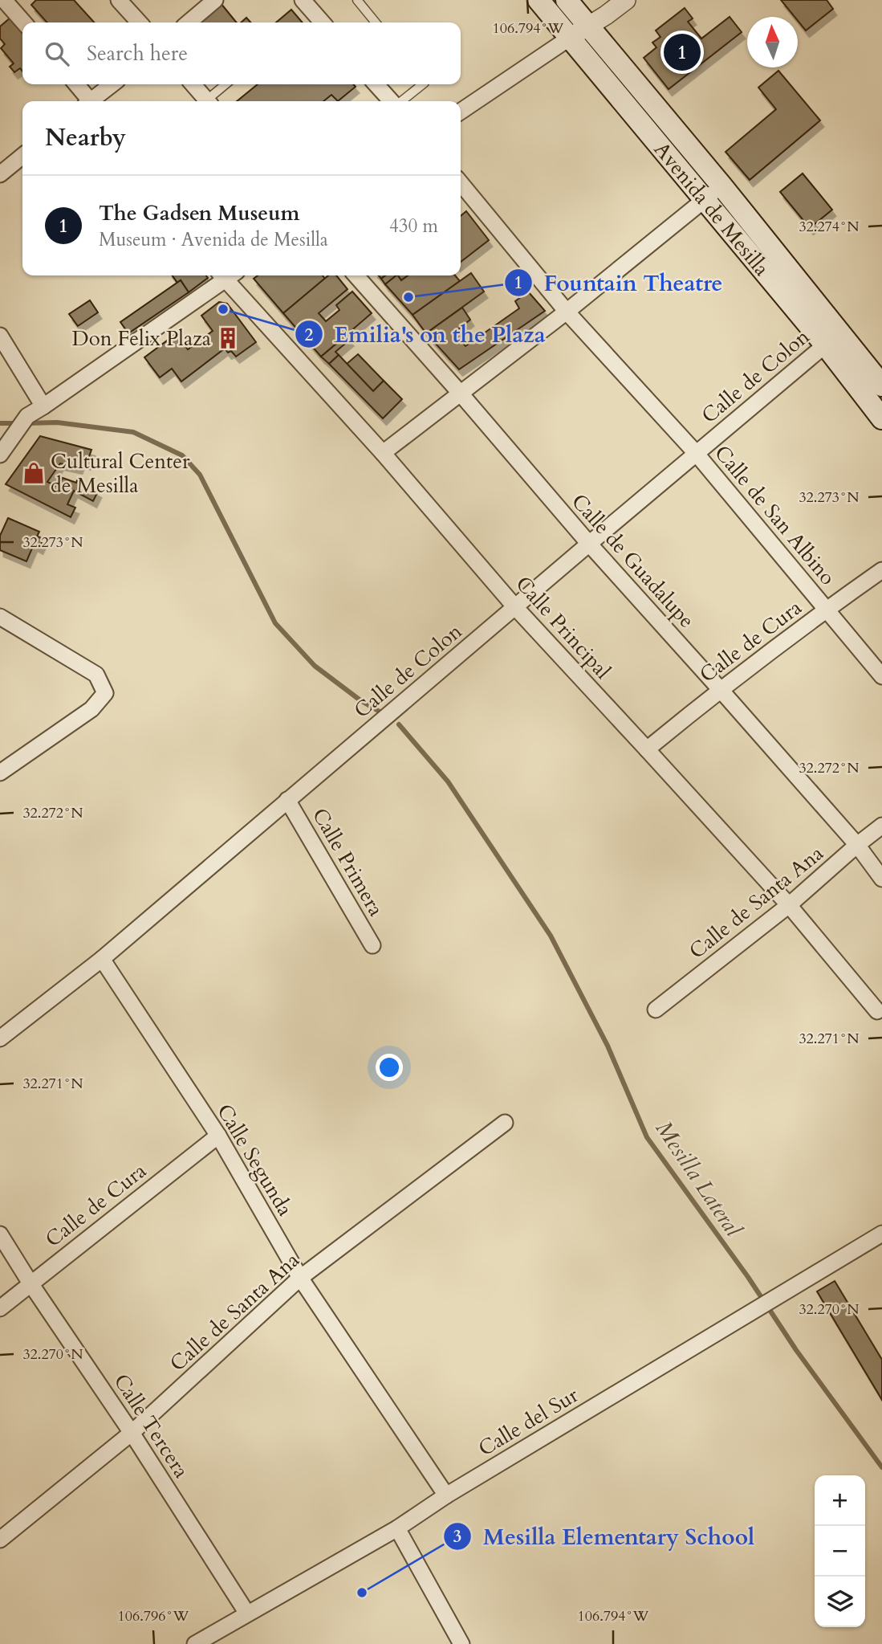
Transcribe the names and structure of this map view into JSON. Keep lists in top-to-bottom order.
{
  "streets": {
    "main road": ["Avenida de Mesilla"],
    "street": [
      "Calle de Colon",
      "Calle de San Albino",
      "Calle de Guadalupe",
      "Calle Principal",
      "Calle de Cura",
      "Calle Primera",
      "Calle de Santa Ana",
      "Calle Segunda",
      "Calle del Sur",
      "Calle Tercera"
    ]
  },
  "crossings": [
    ["Avenida de Mesilla", "Calle de Colon"],
    ["Calle de Colon", "Calle de San Albino"],
    ["Calle de Colon", "Calle de Guadalupe"],
    ["Calle de Colon", "Calle Principal"],
    ["Calle de Colon", "Calle Primera"],
    ["Calle de Colon", "Calle Segunda"],
    ["Calle de San Albino", "Calle de Cura"],
    ["Calle de Guadalupe", "Calle de Cura"],
    ["Calle de Guadalupe", "Calle de Santa Ana"],
    ["Calle Principal", "Calle de Cura"],
    ["Calle Principal", "Calle de Santa Ana"],
    ["Calle de Cura", "Calle Segunda"],
    ["Calle de Cura", "Calle Tercera"],
    ["Calle de Santa Ana", "Calle Segunda"],
    ["Calle de Santa Ana", "Calle Tercera"],
    ["Calle Segunda", "Calle del Sur"],
    ["Calle del Sur", "Calle Tercera"]
  ],
  "water": ["Mesilla Lateral"],
  "places": {
    "other": ["Fountain Theatre", "Emilia's on the Plaza", "Mesilla Elementary School"],
    "building": ["Don Felix Plaza"],
    "shop": ["Cultural Center de Mesilla"]
  },
  "north": "top",
  "page": {
    "search": "Search here",
    "pins": "1",
    "heading": "Nearby",
    "list": [
      {
        "mark": "1",
        "name": "The Gadsen Museum",
        "note": "Museum · Avenida de Mesilla",
        "value": "430 m"
      }
    ],
    "map_buttons": ["+", "−"]
  },
  "coordinates": [
    "106.794°W",
    "32.274°N",
    "32.273°N",
    "32.272°N",
    "32.271°N",
    "32.270°N",
    "106.796°W"
  ]
}
